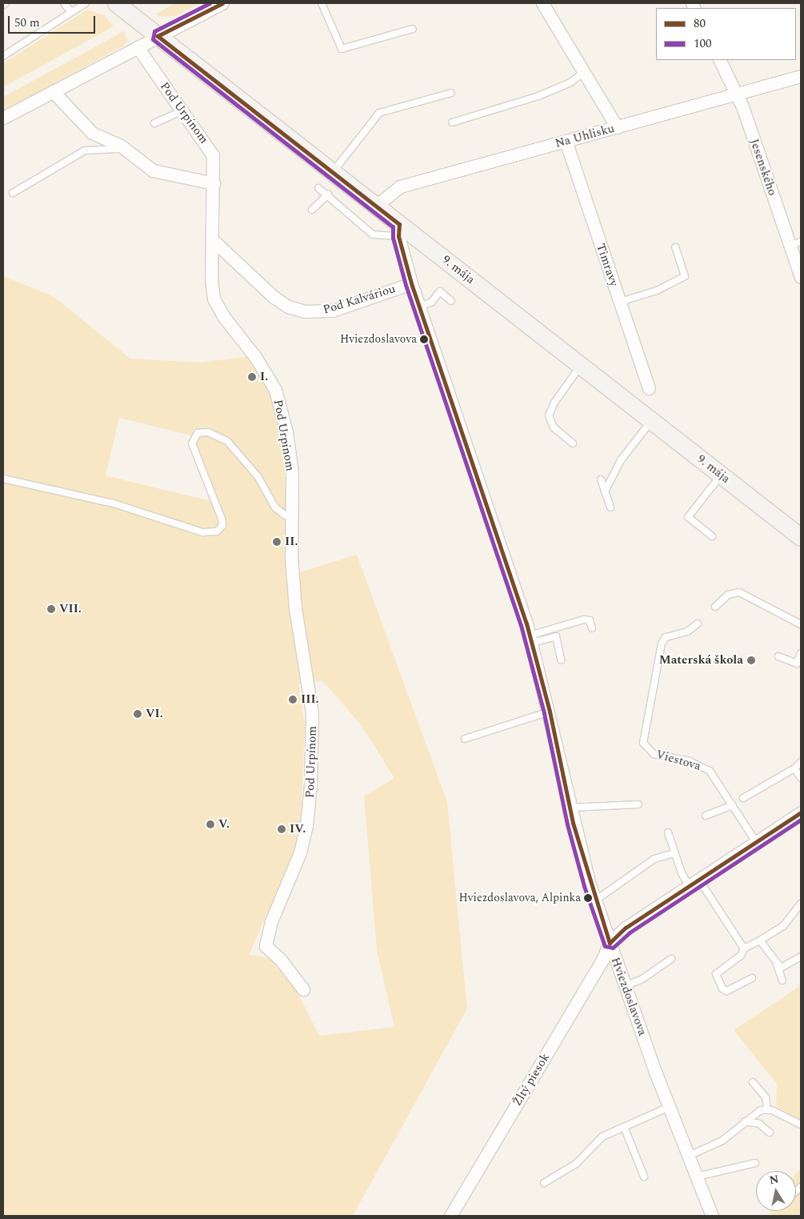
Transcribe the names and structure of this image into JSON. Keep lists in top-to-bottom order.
{
  "streets": {
    "main road": ["9. mája"],
    "street": [
      "Pod Urpínom",
      "Na Uhlisku",
      "Jesenského",
      "Timravy",
      "Pod Kalváriou",
      "Hviezdoslavova",
      "Žltý piesok"
    ],
    "lane": ["Viestova"]
  },
  "crossings": [
    ["Pod Urpínom", "Pod Kalváriou"],
    ["Na Uhlisku", "Jesenského"],
    ["Na Uhlisku", "Timravy"],
    ["Na Uhlisku", "9. mája"],
    ["9. mája", "Hviezdoslavova"],
    ["Pod Kalváriou", "Hviezdoslavova"],
    ["Hviezdoslavova", "Žltý piesok"]
  ],
  "places": [
    "Hviezdoslavova",
    "I.",
    "II.",
    "VII.",
    "Materská škola",
    "III.",
    "VI.",
    "V.",
    "IV.",
    "Hviezdoslavova, Alpinka"
  ],
  "lines": ["transit line 80", "transit line 100"],
  "legend": ["80", "100"],
  "scale_bar": "50 m",
  "north": "top"
}
